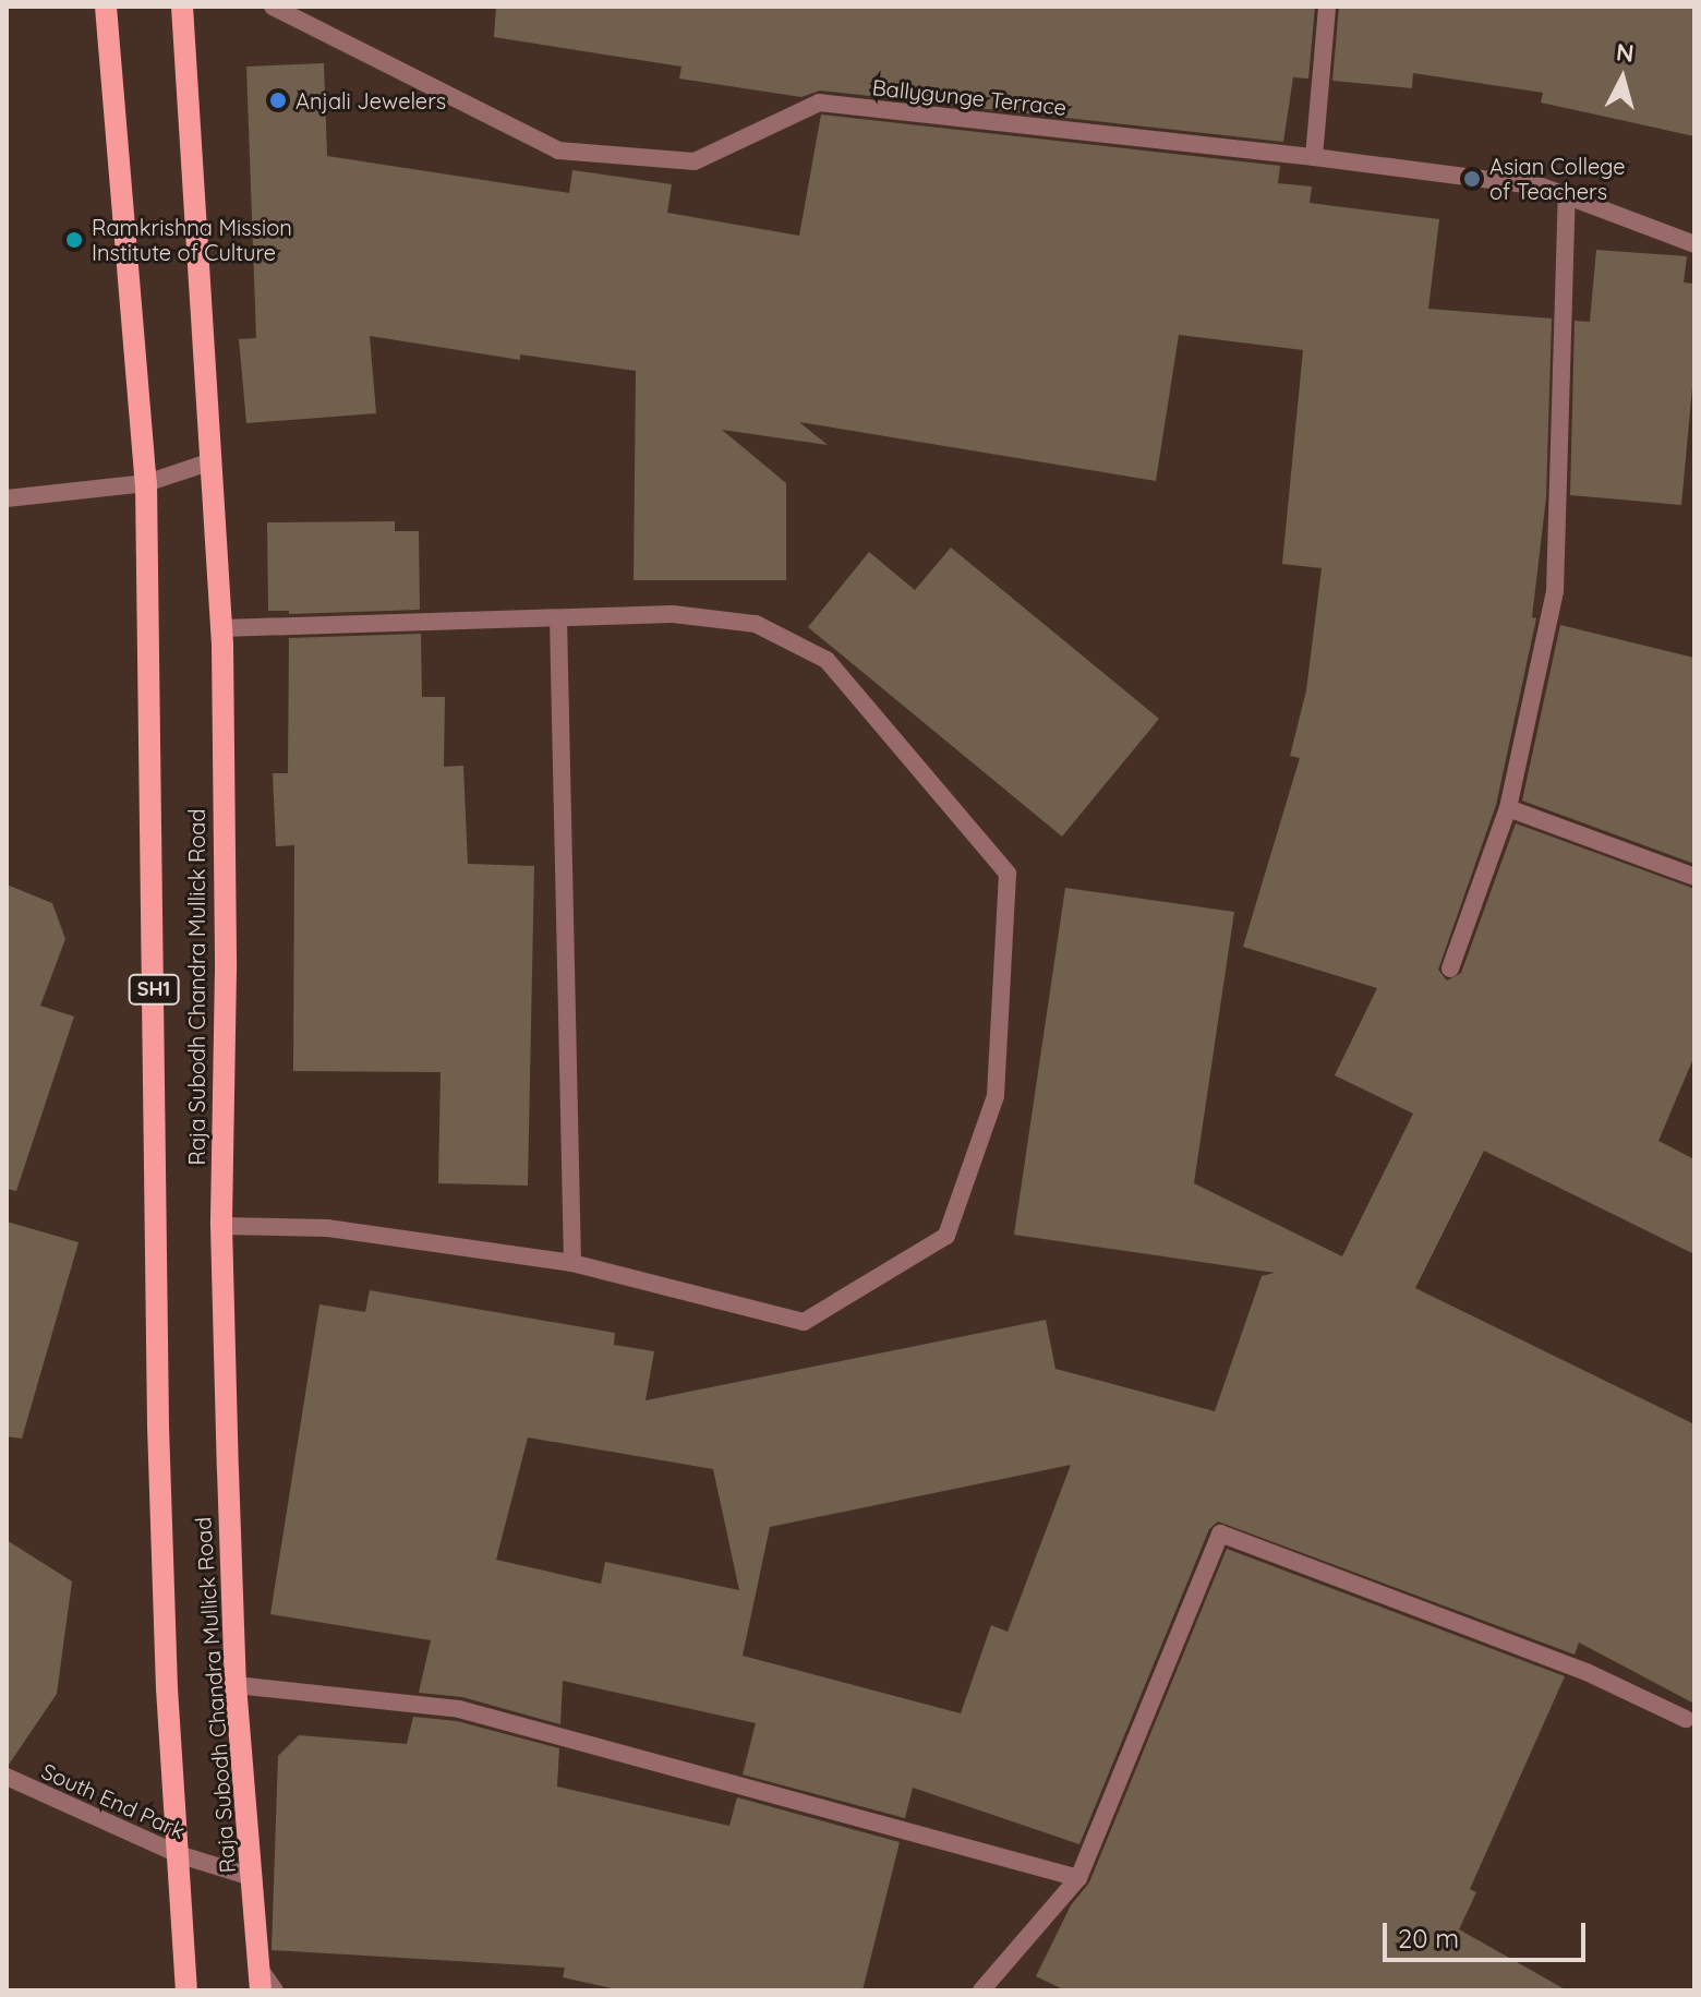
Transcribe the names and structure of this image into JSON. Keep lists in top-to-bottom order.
{
  "streets": {
    "main road": ["Raja Subodh Chandra Mullick Road", "SH1"],
    "street": ["Ballygunge Terrace", "South End Park"]
  },
  "crossings": [
    ["Raja Subodh Chandra Mullick Road", "South End Park"],
    ["SH1", "South End Park"]
  ],
  "places": ["Anjali Jewelers", "Asian College of Teachers", "Ramkrishna Mission Institute of Culture"],
  "scale_bar": "20 m",
  "north": "top"
}
